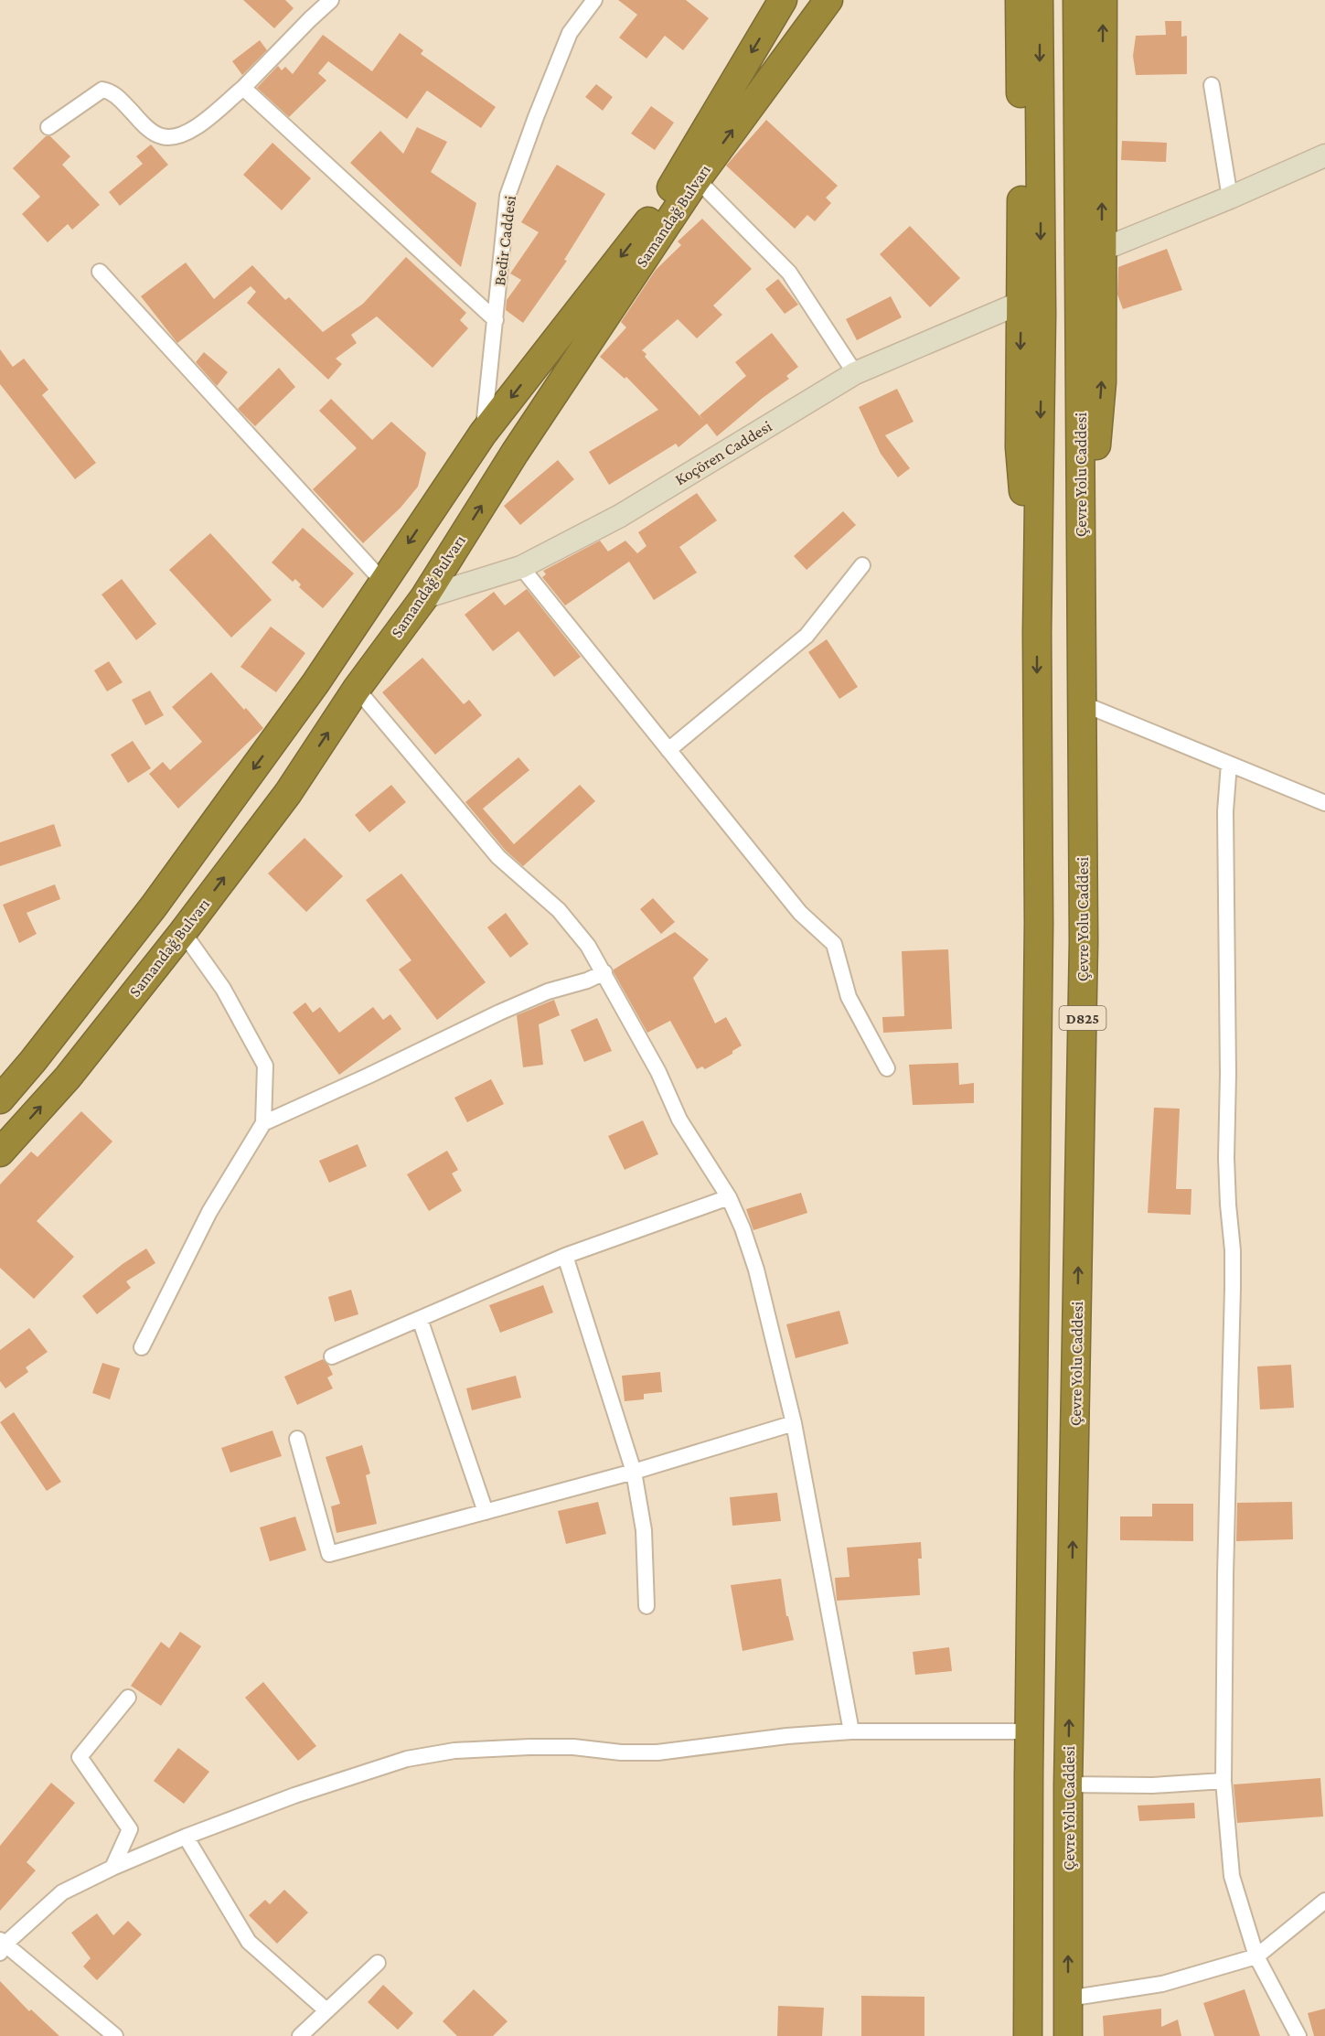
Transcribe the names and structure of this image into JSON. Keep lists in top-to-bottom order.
{
  "streets": {
    "highway": ["Samandağ Bulvarı", "Çevre Yolu Caddesi", "D825"],
    "street": ["Bedir Caddesi", "Koçören Caddesi"]
  },
  "crossings": [
    ["Samandağ Bulvarı", "Bedir Caddesi"],
    ["Samandağ Bulvarı", "Koçören Caddesi"]
  ]
}
